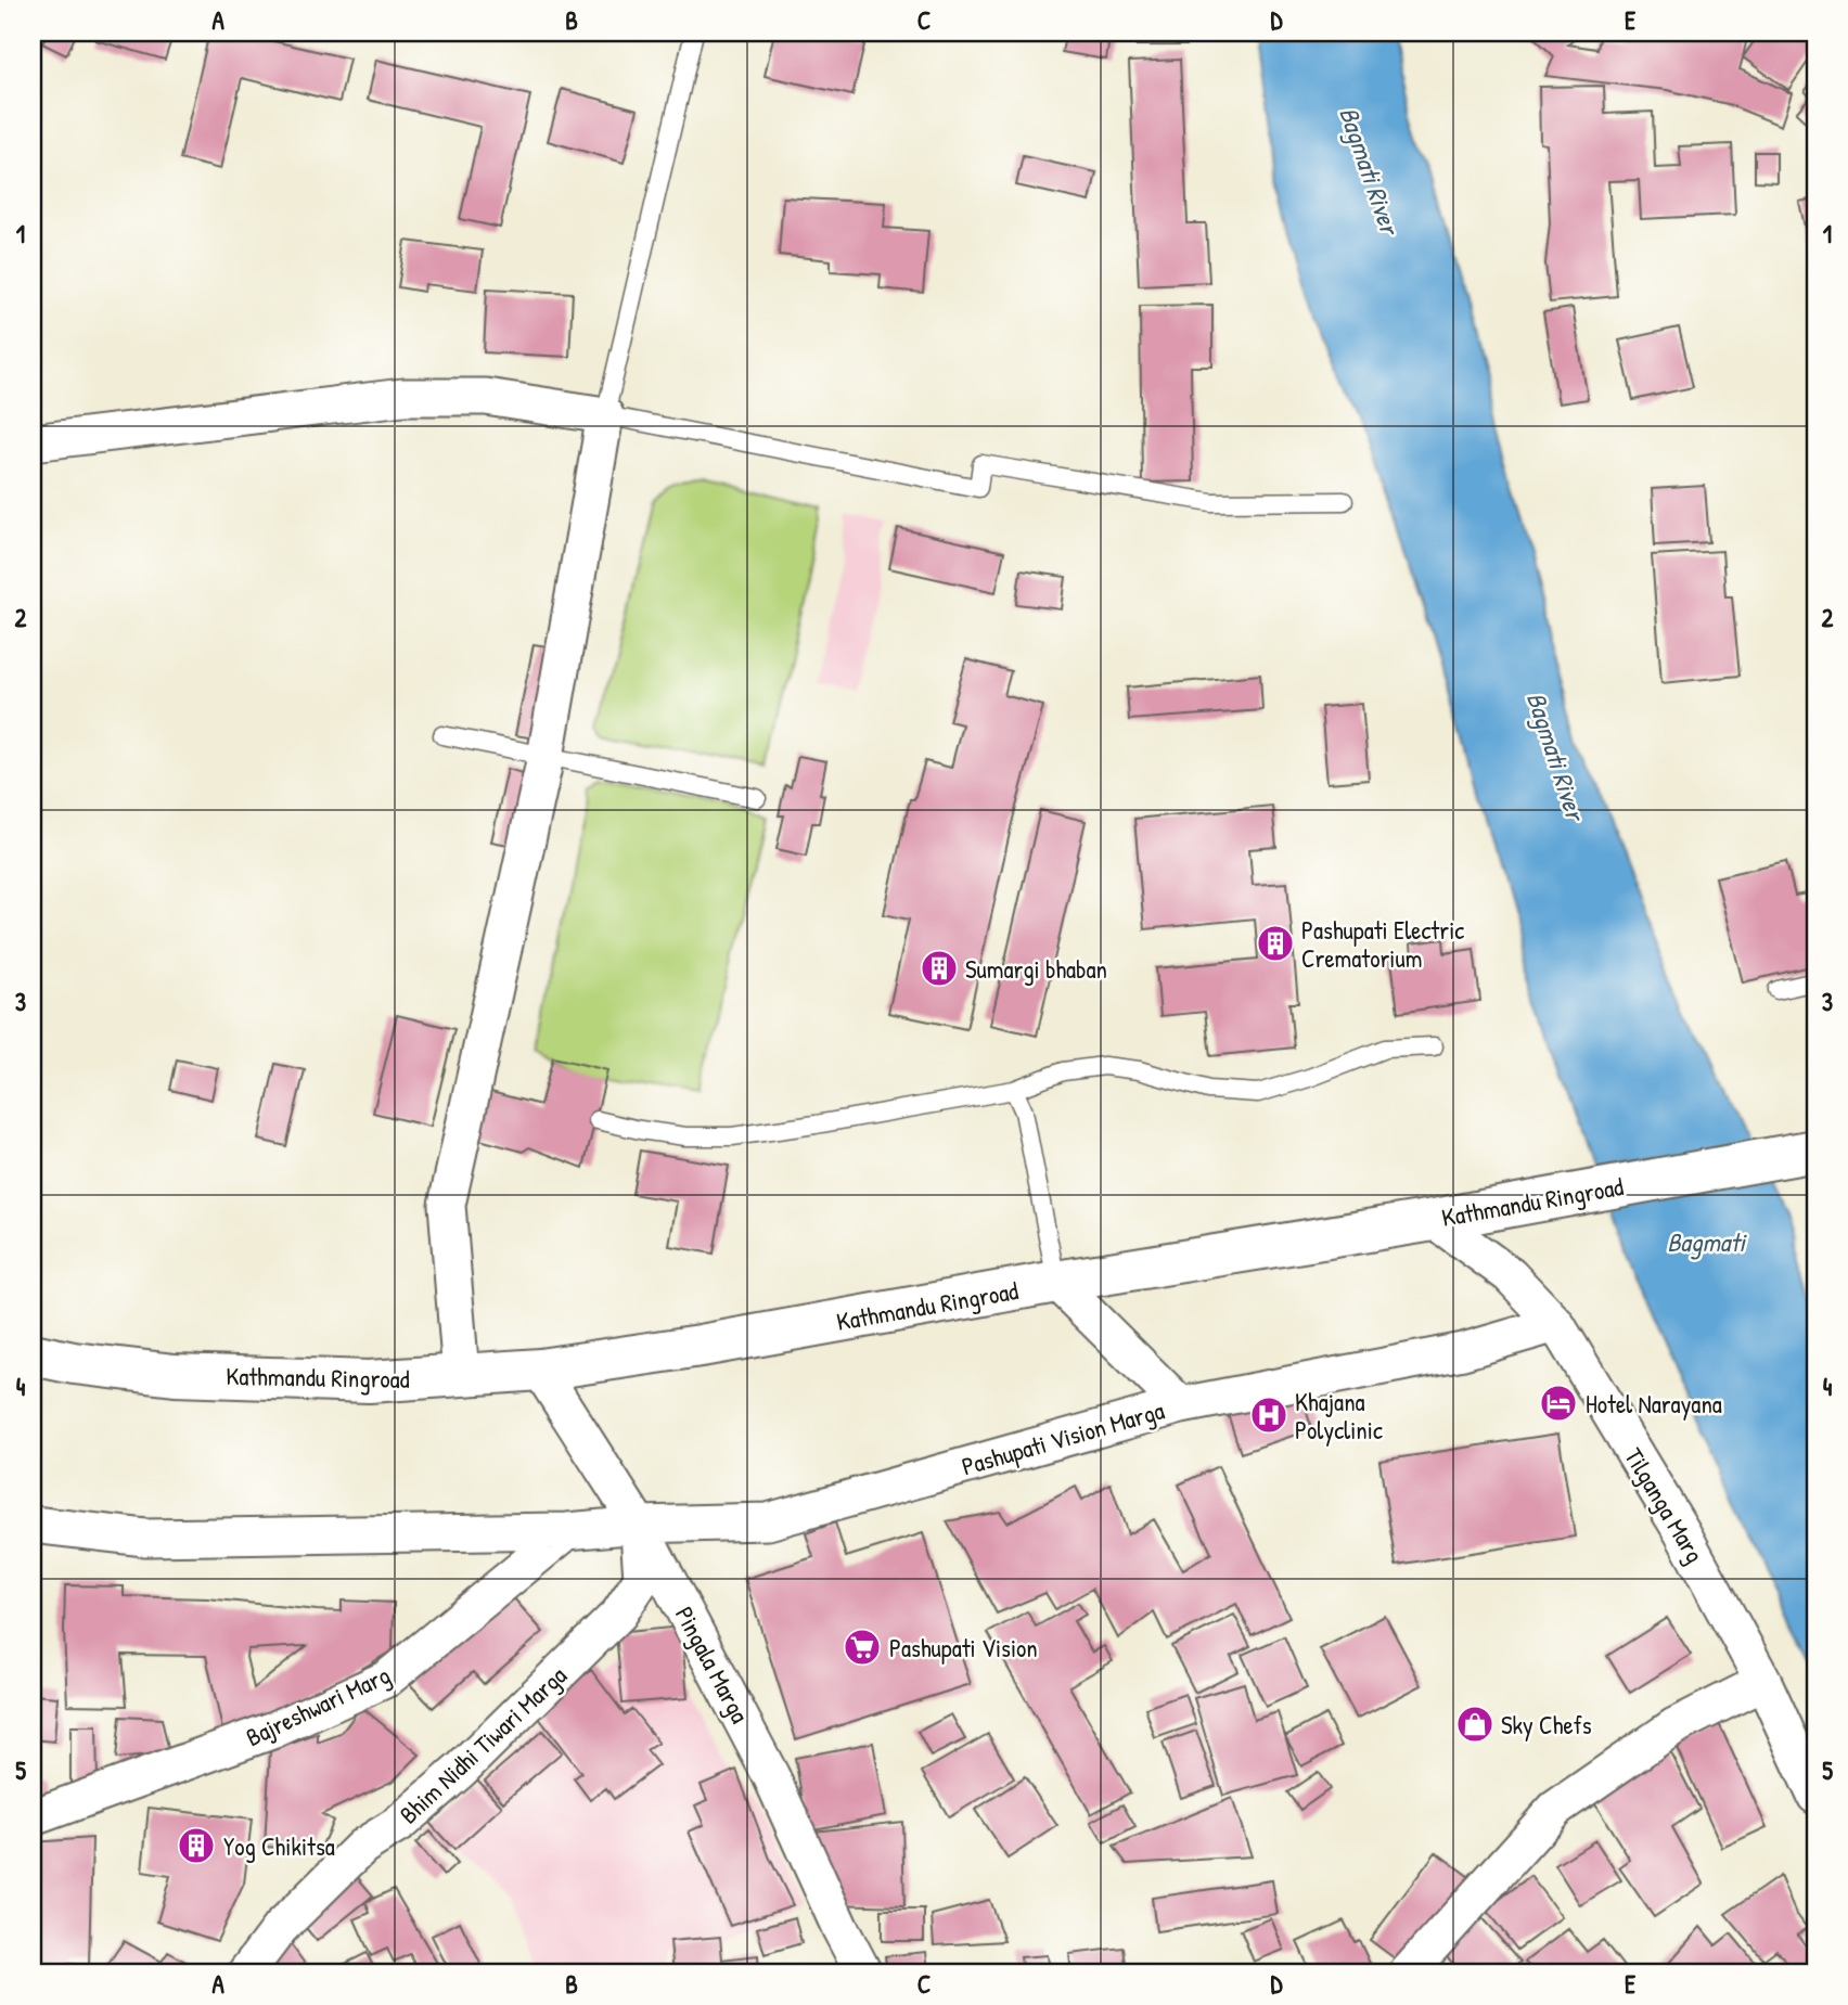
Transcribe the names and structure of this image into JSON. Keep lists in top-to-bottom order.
{
  "streets": {
    "highway": ["Kathmandu Ringroad"],
    "street": [
      "Pashupati Vision Marga",
      "Tilganga Marg",
      "Pingala Marga",
      "Bajreshwari Marg",
      "Bhim Nidhi Tiwari Marga"
    ]
  },
  "crossings": [
    ["Kathmandu Ringroad", "Tilganga Marg"],
    ["Kathmandu Ringroad", "Pingala Marga"],
    ["Pashupati Vision Marga", "Tilganga Marg"],
    ["Pashupati Vision Marga", "Pingala Marga"],
    ["Pashupati Vision Marga", "Bajreshwari Marg"],
    ["Pashupati Vision Marga", "Bhim Nidhi Tiwari Marga"],
    ["Pingala Marga", "Bhim Nidhi Tiwari Marga"]
  ],
  "water": ["Bagmati River", "Bagmati"],
  "places": {
    "building": ["Pashupati Electric Crematorium", "Sumargi bhaban", "Yog Chikitsa"],
    "hotel": ["Hotel Narayana"],
    "hospital": ["Khajana Polyclinic"],
    "supermarket": ["Pashupati Vision"],
    "shop": ["Sky Chefs"]
  },
  "grid": {
    "columns": [
      "A",
      "B",
      "C",
      "D",
      "E"
    ],
    "rows": [
      "1",
      "2",
      "3",
      "4",
      "5"
    ]
  }
}
